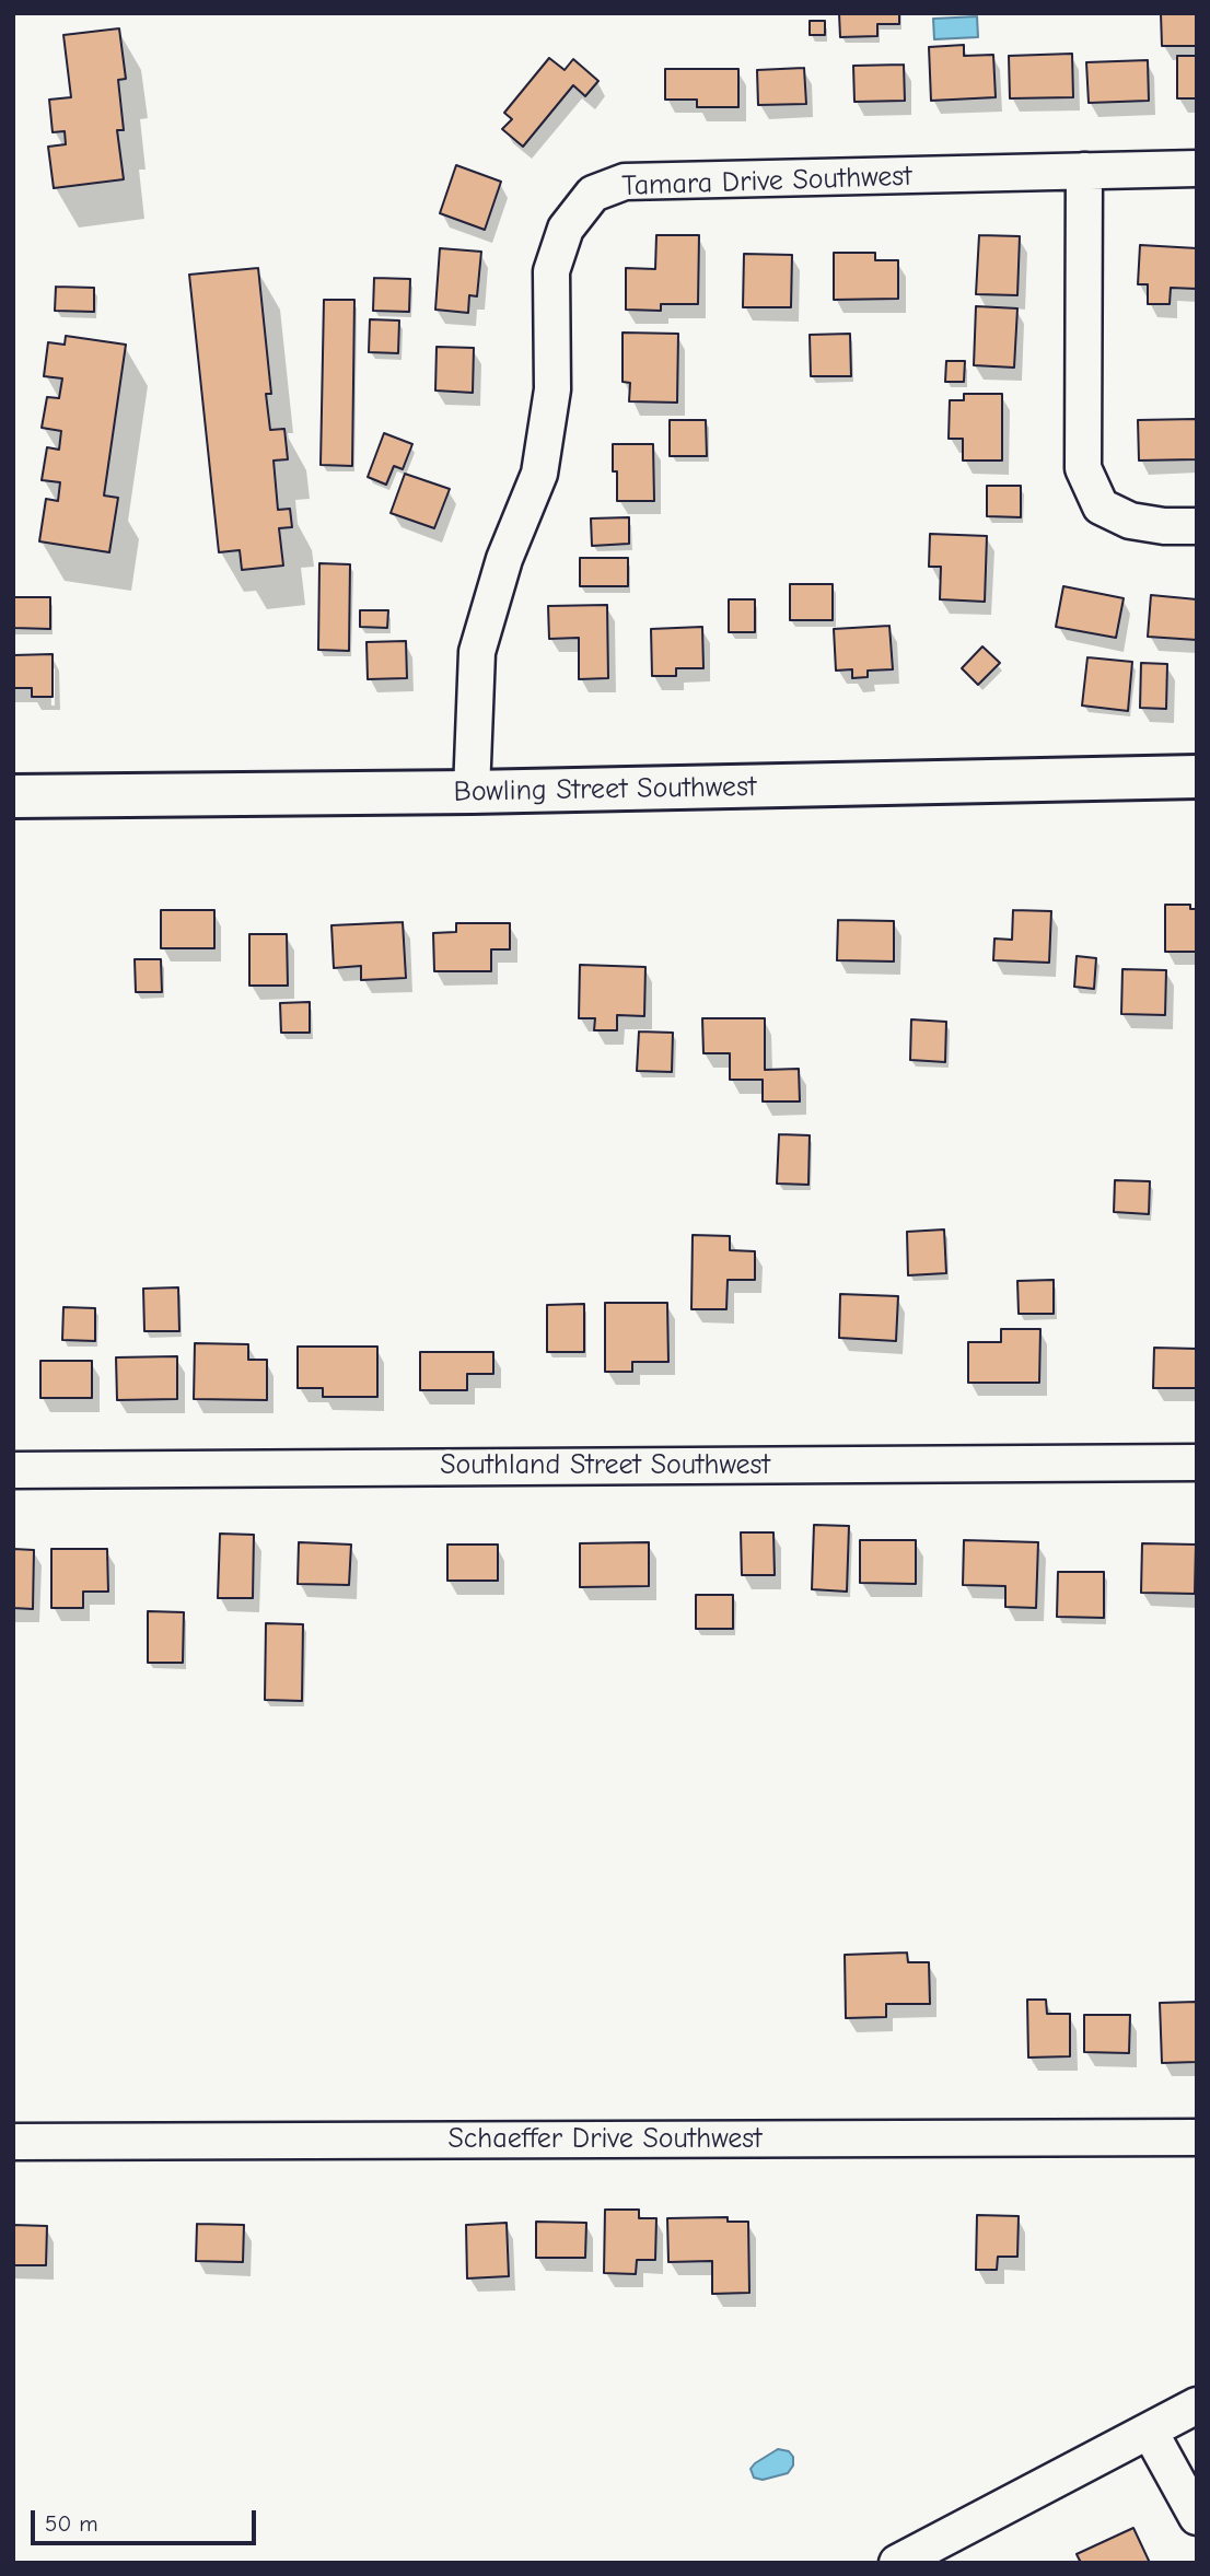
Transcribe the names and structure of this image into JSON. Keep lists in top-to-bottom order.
{
  "streets": {
    "main road": ["Bowling Street Southwest"],
    "street": ["Tamara Drive Southwest", "Southland Street Southwest", "Schaeffer Drive Southwest"]
  },
  "crossings": [
    ["Tamara Drive Southwest", "Bowling Street Southwest"]
  ],
  "scale_bar": "50 m"
}
